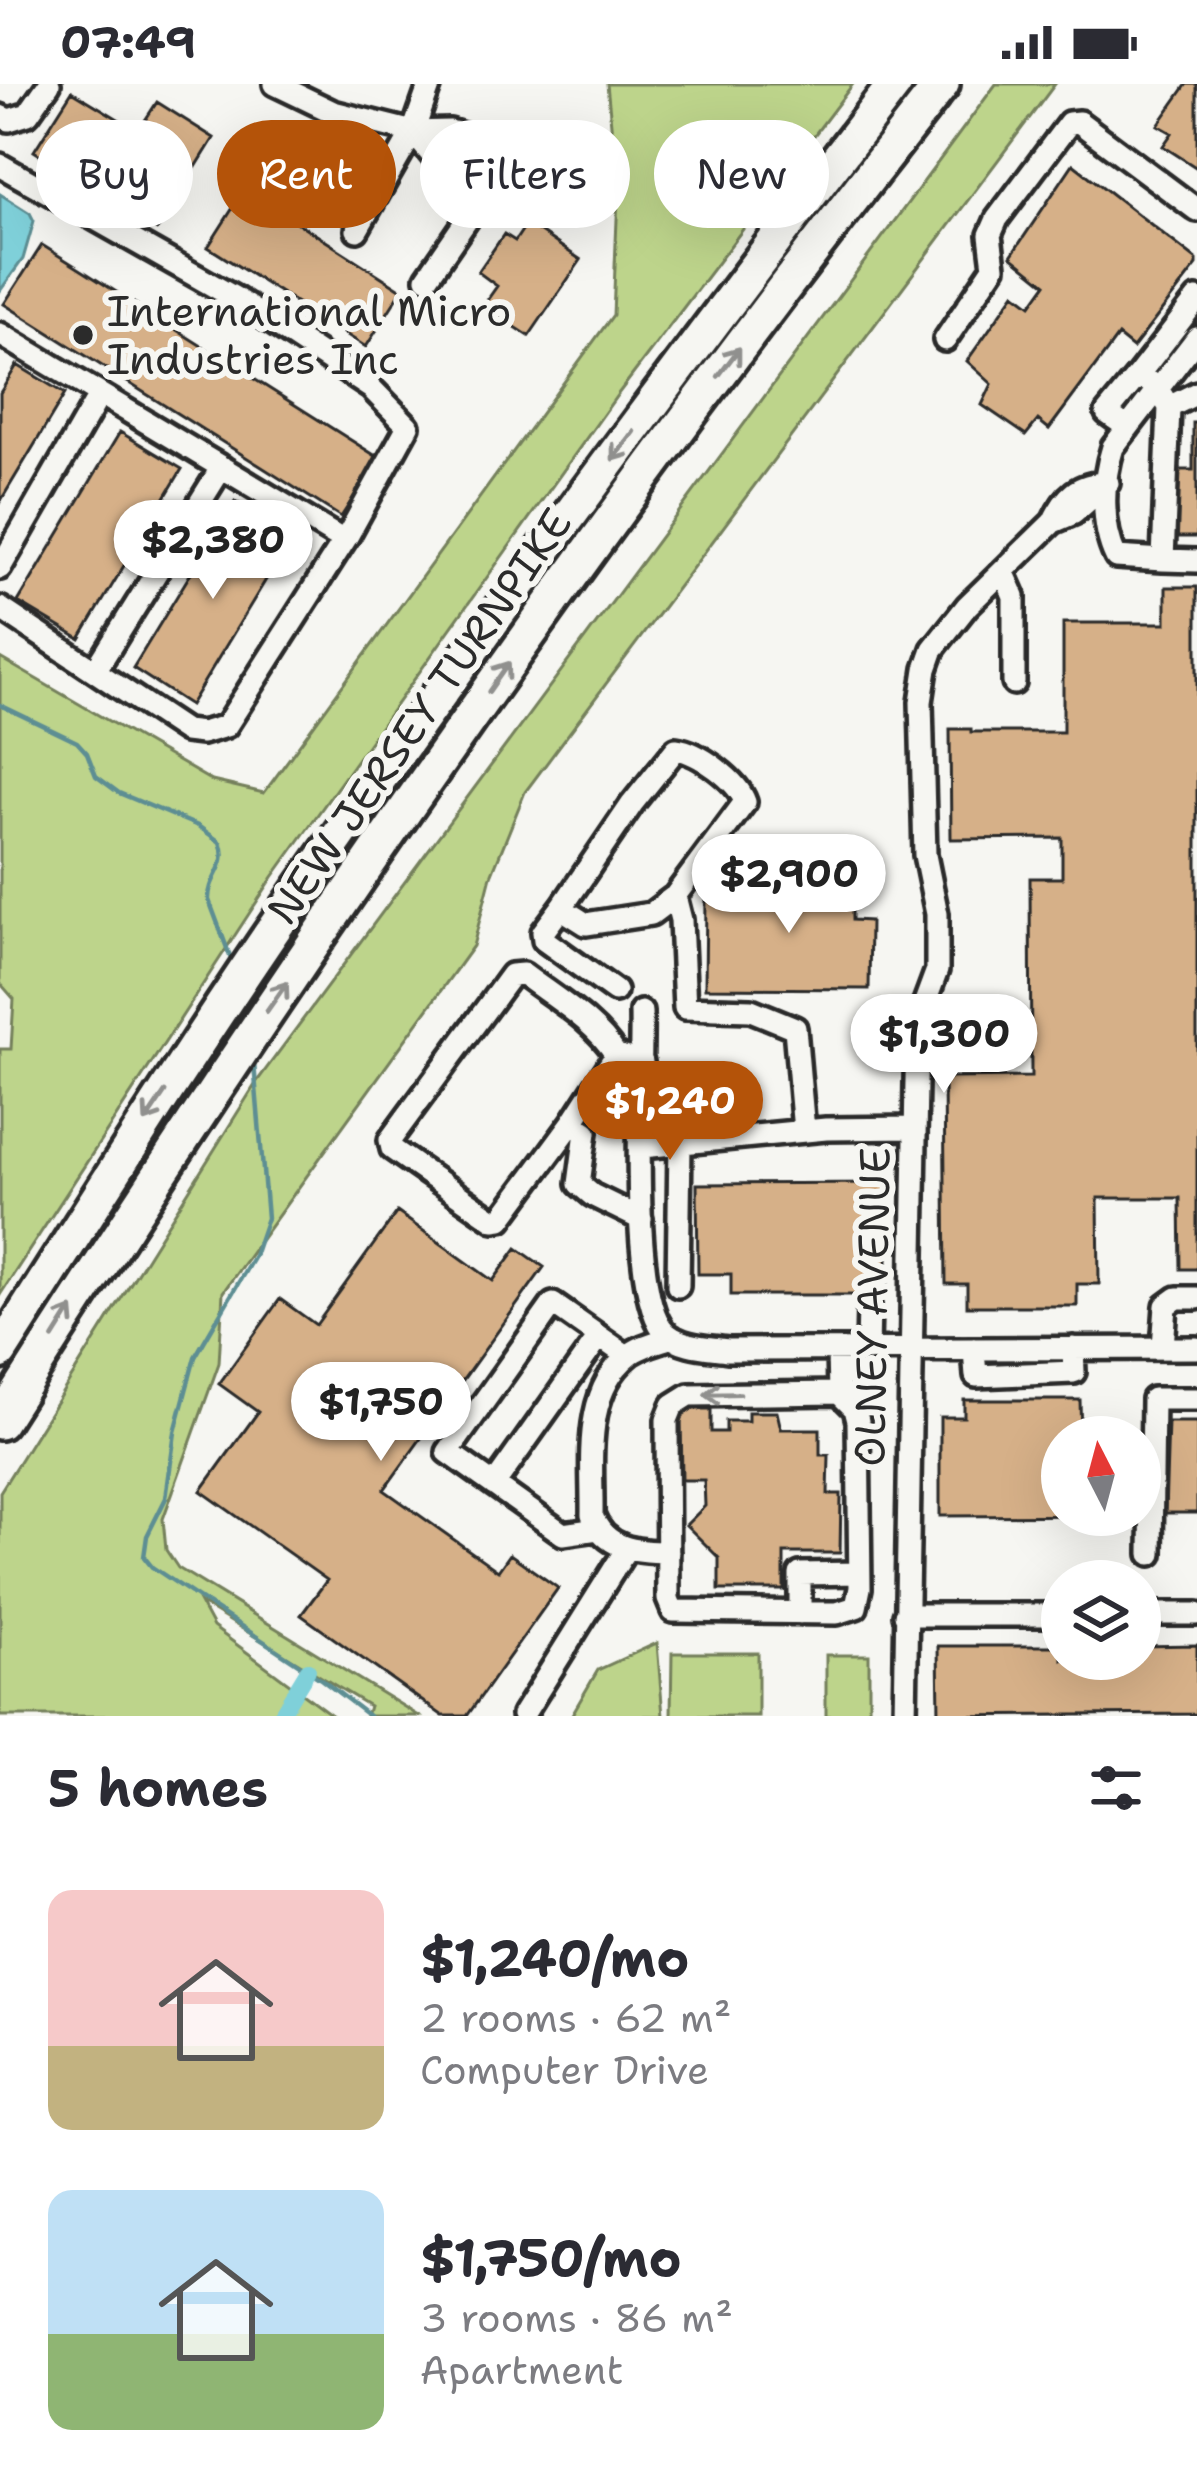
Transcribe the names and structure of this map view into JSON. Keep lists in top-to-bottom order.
{
  "streets": {
    "highway": ["NEW JERSEY TURNPIKE"],
    "street": ["OLNEY AVENUE"]
  },
  "places": ["International Micro Industries Inc"],
  "north": "top",
  "page": {
    "status": "07:49",
    "chip": [
      "Buy",
      "Rent",
      "Filters",
      "New"
    ],
    "price": [
      "$2,380",
      "$2,900",
      "$1,300",
      "$1,240",
      "$1,750"
    ],
    "heading": "5 homes",
    "list": [
      {
        "name": "$1,240/mo",
        "note": "2 rooms · 62 m² · Computer Drive"
      },
      {
        "name": "$1,750/mo",
        "note": "3 rooms · 86 m² · Apartment"
      }
    ]
  }
}
